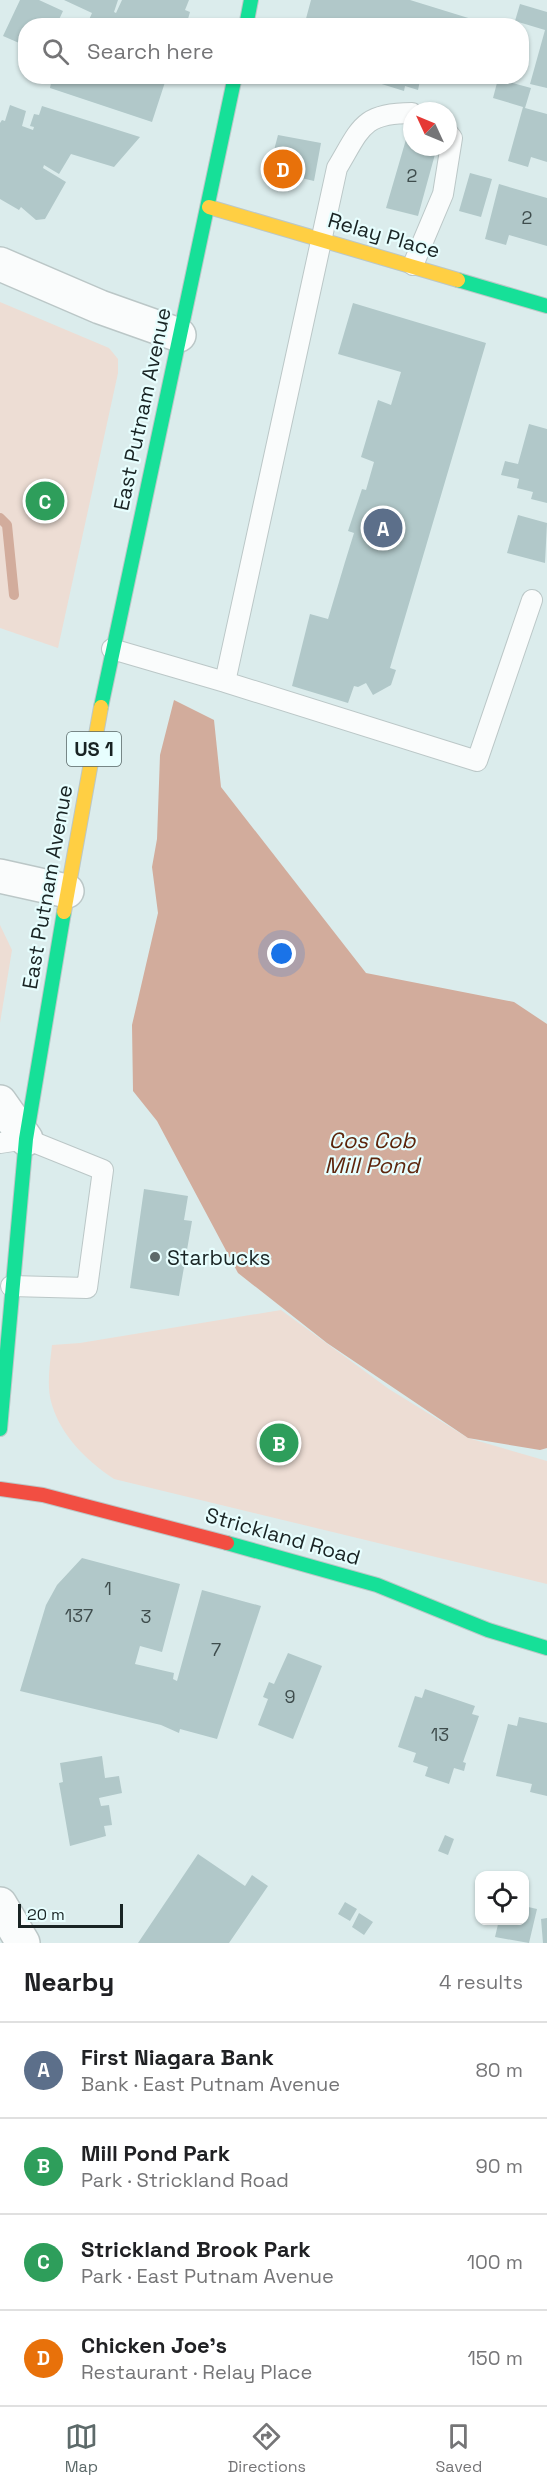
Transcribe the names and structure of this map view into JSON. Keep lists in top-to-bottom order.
{
  "streets": {
    "main road": [
      "Relay Place",
      "East Putnam Avenue",
      "US 1",
      "Strickland Road"
    ]
  },
  "crossings": [
    ["Relay Place", "East Putnam Avenue"]
  ],
  "water": ["Cos Cob Mill Pond"],
  "places": ["Starbucks"],
  "house_numbers": [
    "2",
    "2",
    "1",
    "137",
    "3",
    "7",
    "9",
    "13"
  ],
  "scale_bar": "20 m",
  "north": "top left",
  "page": {
    "search": "Search here",
    "pins": [
      "D",
      "C",
      "A",
      "B"
    ],
    "scale": "20 m",
    "heading": ["Nearby", "4 results"],
    "list": [
      {
        "mark": "A",
        "name": "First Niagara Bank",
        "note": "Bank · East Putnam Avenue",
        "value": "80 m"
      },
      {
        "mark": "B",
        "name": "Mill Pond Park",
        "note": "Park · Strickland Road",
        "value": "90 m"
      },
      {
        "mark": "C",
        "name": "Strickland Brook Park",
        "note": "Park · East Putnam Avenue",
        "value": "100 m"
      },
      {
        "mark": "D",
        "name": "Chicken Joe's",
        "note": "Restaurant · Relay Place",
        "value": "150 m"
      }
    ],
    "nav": ["Map", "Directions", "Saved"]
  }
}
